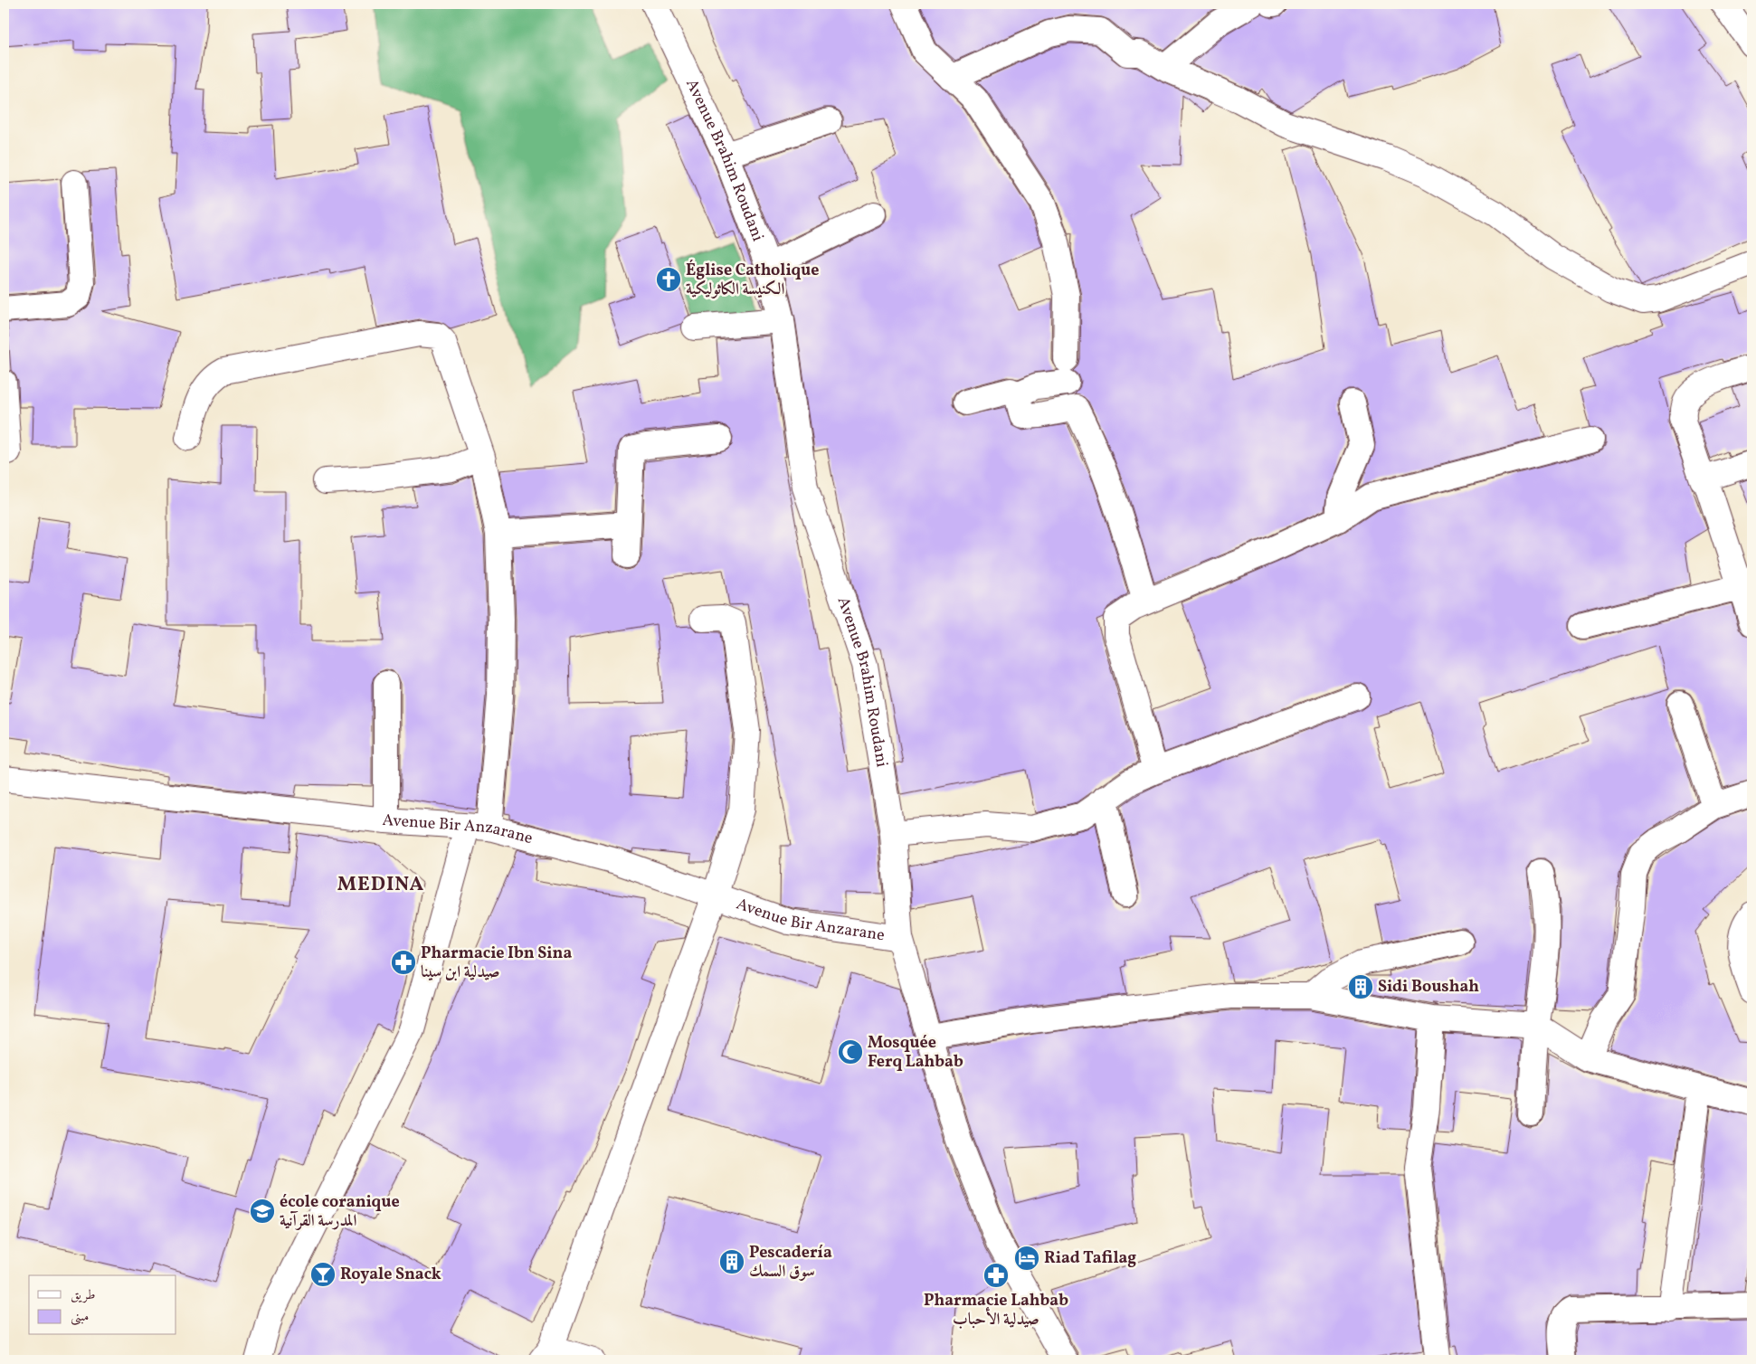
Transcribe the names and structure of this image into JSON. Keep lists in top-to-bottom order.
{
  "streets": {
    "street": ["Avenue Brahim Roudani", "Avenue Bir Anzarane"]
  },
  "crossings": [
    ["Avenue Brahim Roudani", "Avenue Bir Anzarane"]
  ],
  "districts": ["MEDINA"],
  "places": {
    "church": ["Église Catholique الكنيسة الكاثوليكية"],
    "pharmacy": ["Pharmacie Ibn Sina صيدلية ابن سينا", "Pharmacie Lahbab صيدلية الأحباب"],
    "building": ["Sidi Boushah", "Pescadería سوق السمك"],
    "mosque": ["Mosquée Ferq Lahbab"],
    "school or university": ["école coranique المدرسة القرآنية"],
    "hotel": ["Riad Tafilag"],
    "bar": ["Royale Snack"]
  },
  "legend": ["طريق", "مبنى"]
}
